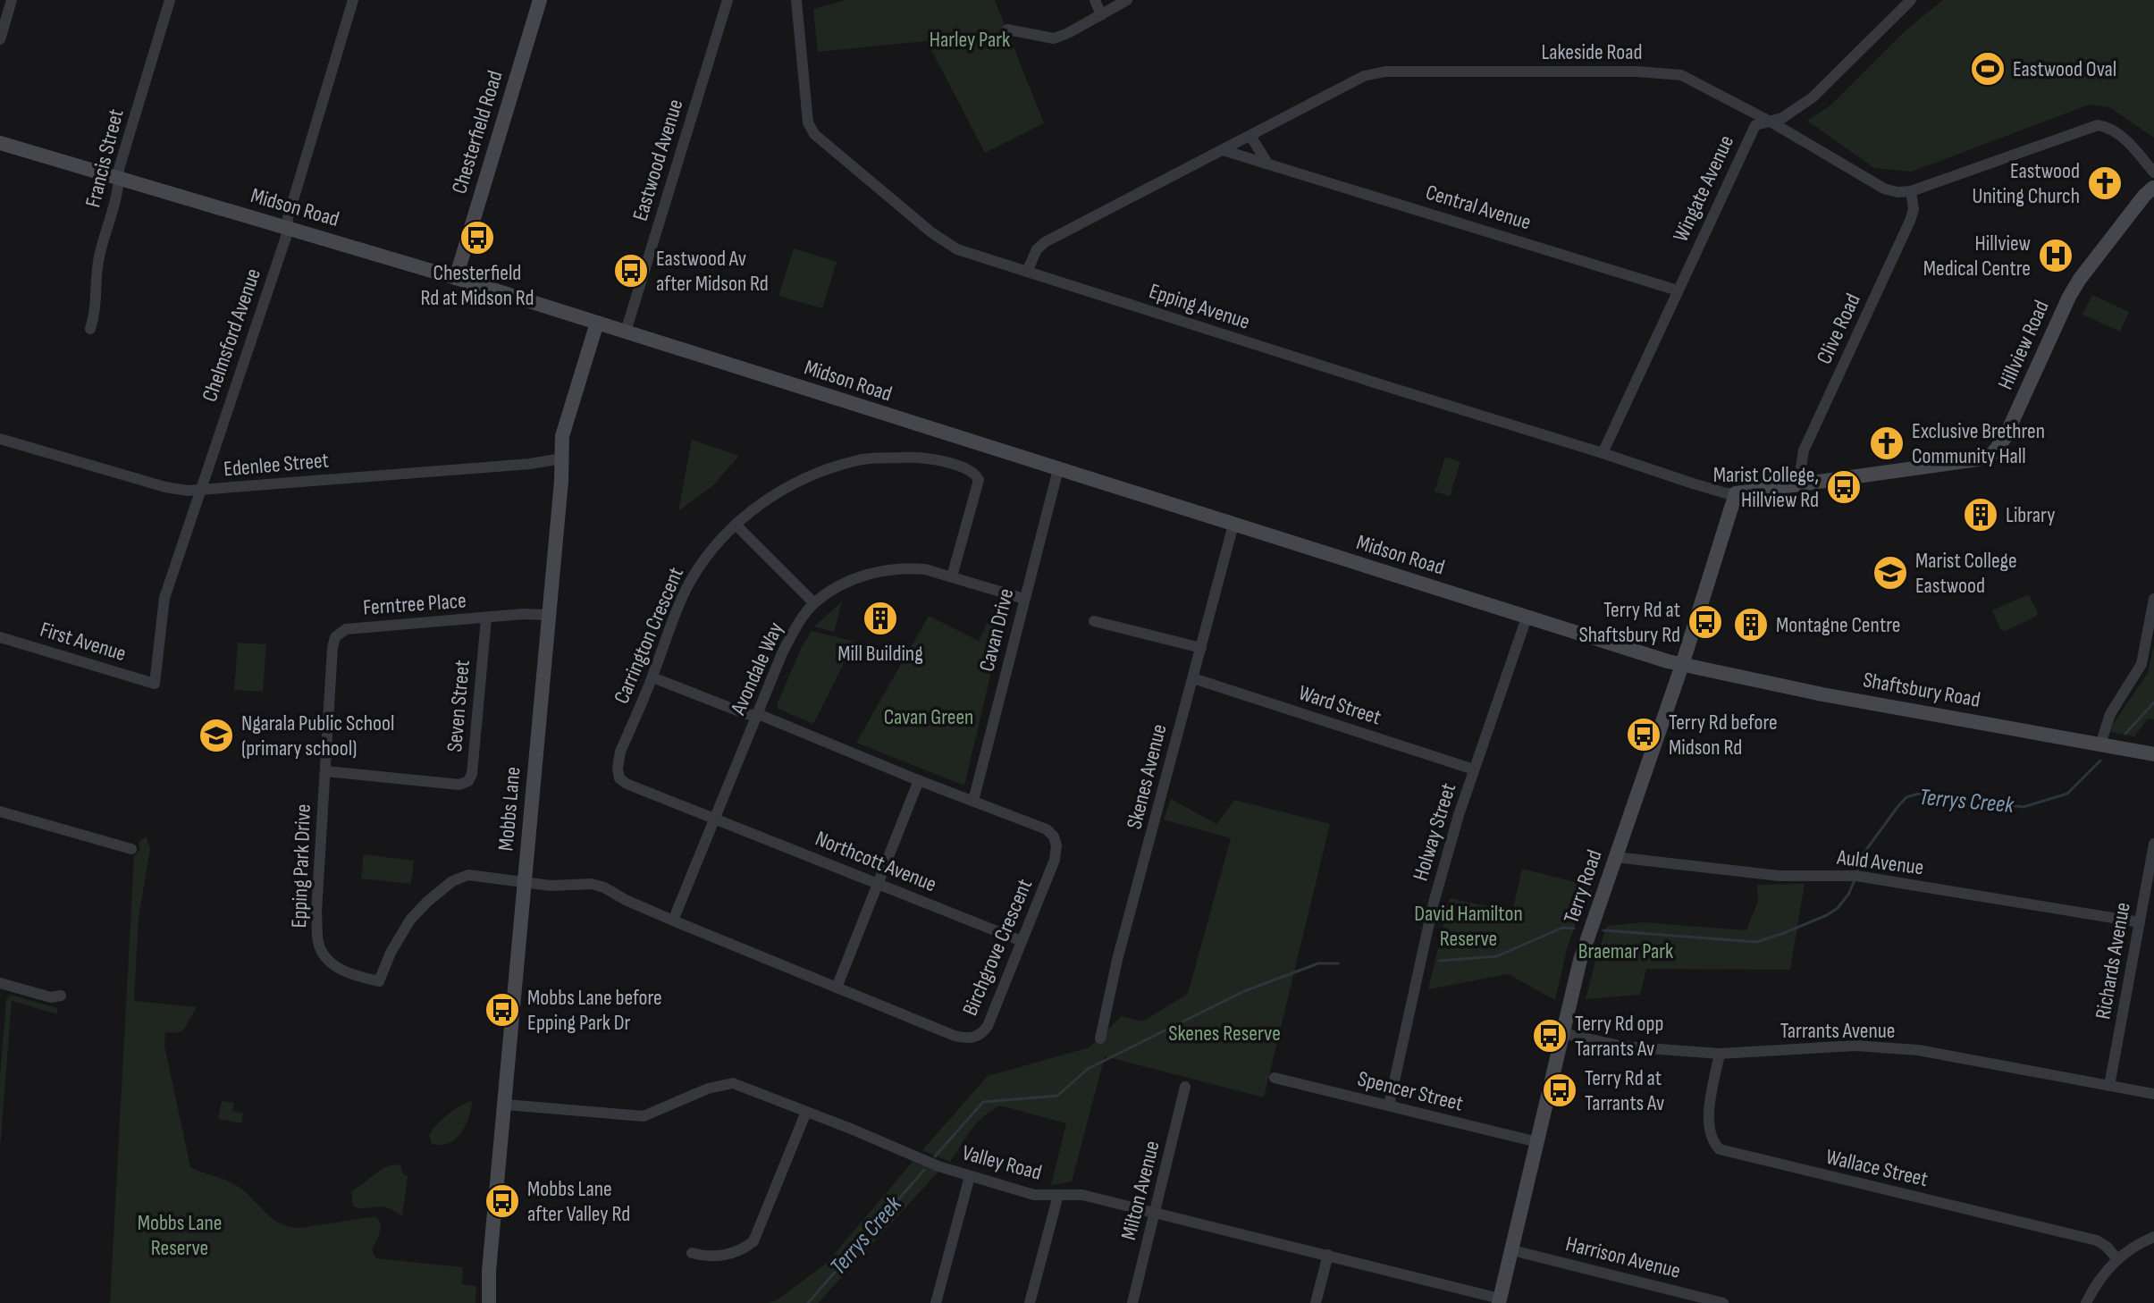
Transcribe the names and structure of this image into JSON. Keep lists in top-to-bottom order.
{
  "streets": {
    "street": [
      "Lakeside Road",
      "Chesterfield Road",
      "Francis Street",
      "Eastwood Avenue",
      "Wingate Avenue",
      "Midson Road",
      "Central Avenue",
      "Epping Avenue",
      "Clive Road",
      "Chelmsford Avenue",
      "Hillview Road",
      "Edenlee Street",
      "Ferntree Place",
      "Cavan Drive",
      "Carrington Crescent",
      "First Avenue",
      "Avondale Way",
      "Shaftsbury Road",
      "Ward Street",
      "Seven Street",
      "Skenes Avenue",
      "Mobbs Lane",
      "Holway Street",
      "Northcott Avenue",
      "Auld Avenue",
      "Epping Park Drive",
      "Terry Road",
      "Birchgrove Crescent",
      "Richards Avenue",
      "Tarrants Avenue",
      "Spencer Street",
      "Valley Road",
      "Wallace Street",
      "Milton Avenue",
      "Harrison Avenue"
    ]
  },
  "crossings": [
    ["Lakeside Road", "Wingate Avenue"],
    ["Lakeside Road", "Central Avenue"],
    ["Lakeside Road", "Epping Avenue"],
    ["Lakeside Road", "Clive Road"],
    ["Chesterfield Road", "Midson Road"],
    ["Francis Street", "Midson Road"],
    ["Eastwood Avenue", "Midson Road"],
    ["Wingate Avenue", "Central Avenue"],
    ["Wingate Avenue", "Epping Avenue"],
    ["Midson Road", "Chelmsford Avenue"],
    ["Midson Road", "Cavan Drive"],
    ["Midson Road", "Shaftsbury Road"],
    ["Midson Road", "Skenes Avenue"],
    ["Midson Road", "Mobbs Lane"],
    ["Midson Road", "Holway Street"],
    ["Midson Road", "Terry Road"],
    ["Epping Avenue", "Hillview Road"],
    ["Epping Avenue", "Terry Road"],
    ["Clive Road", "Hillview Road"],
    ["Chelmsford Avenue", "Edenlee Street"],
    ["Chelmsford Avenue", "First Avenue"],
    ["Hillview Road", "Terry Road"],
    ["Edenlee Street", "Mobbs Lane"],
    ["Ferntree Place", "Seven Street"],
    ["Ferntree Place", "Mobbs Lane"],
    ["Ferntree Place", "Epping Park Drive"],
    ["Cavan Drive", "Avondale Way"],
    ["Cavan Drive", "Birchgrove Crescent"],
    ["Carrington Crescent", "Avondale Way"],
    ["Carrington Crescent", "Northcott Avenue"],
    ["Carrington Crescent", "Birchgrove Crescent"],
    ["Avondale Way", "Northcott Avenue"],
    ["Avondale Way", "Birchgrove Crescent"],
    ["Shaftsbury Road", "Terry Road"],
    ["Ward Street", "Skenes Avenue"],
    ["Ward Street", "Holway Street"],
    ["Seven Street", "Epping Park Drive"],
    ["Mobbs Lane", "Epping Park Drive"],
    ["Mobbs Lane", "Birchgrove Crescent"],
    ["Mobbs Lane", "Valley Road"],
    ["Holway Street", "Spencer Street"],
    ["Northcott Avenue", "Birchgrove Crescent"],
    ["Auld Avenue", "Terry Road"],
    ["Auld Avenue", "Richards Avenue"],
    ["Epping Park Drive", "Birchgrove Crescent"],
    ["Terry Road", "Tarrants Avenue"],
    ["Terry Road", "Spencer Street"],
    ["Terry Road", "Valley Road"],
    ["Terry Road", "Harrison Avenue"],
    ["Richards Avenue", "Tarrants Avenue"],
    ["Tarrants Avenue", "Wallace Street"],
    ["Valley Road", "Milton Avenue"]
  ],
  "water": ["Terrys Creek"],
  "parks": [
    "Harley Park",
    "Cavan Green",
    "David Hamilton Reserve",
    "Braemar Park",
    "Skenes Reserve",
    "Mobbs Lane Reserve"
  ],
  "places": {
    "sports": ["Eastwood Oval"],
    "church": ["Eastwood Uniting Church", "Exclusive Brethren Community Hall"],
    "bus stop": [
      "Chesterfield Rd at Midson Rd",
      "Eastwood Av after Midson Rd",
      "Marist College, Hillview Rd",
      "Terry Rd at Shaftsbury Rd",
      "Terry Rd before Midson Rd",
      "Mobbs Lane before Epping Park Dr",
      "Terry Rd opp Tarrants Av",
      "Terry Rd at Tarrants Av",
      "Mobbs Lane after Valley Rd"
    ],
    "hospital": ["Hillview Medical Centre"],
    "building": ["Library", "Mill Building", "Montagne Centre"],
    "school or university": ["Marist College Eastwood", "Ngarala Public School (primary school)"]
  }
}
